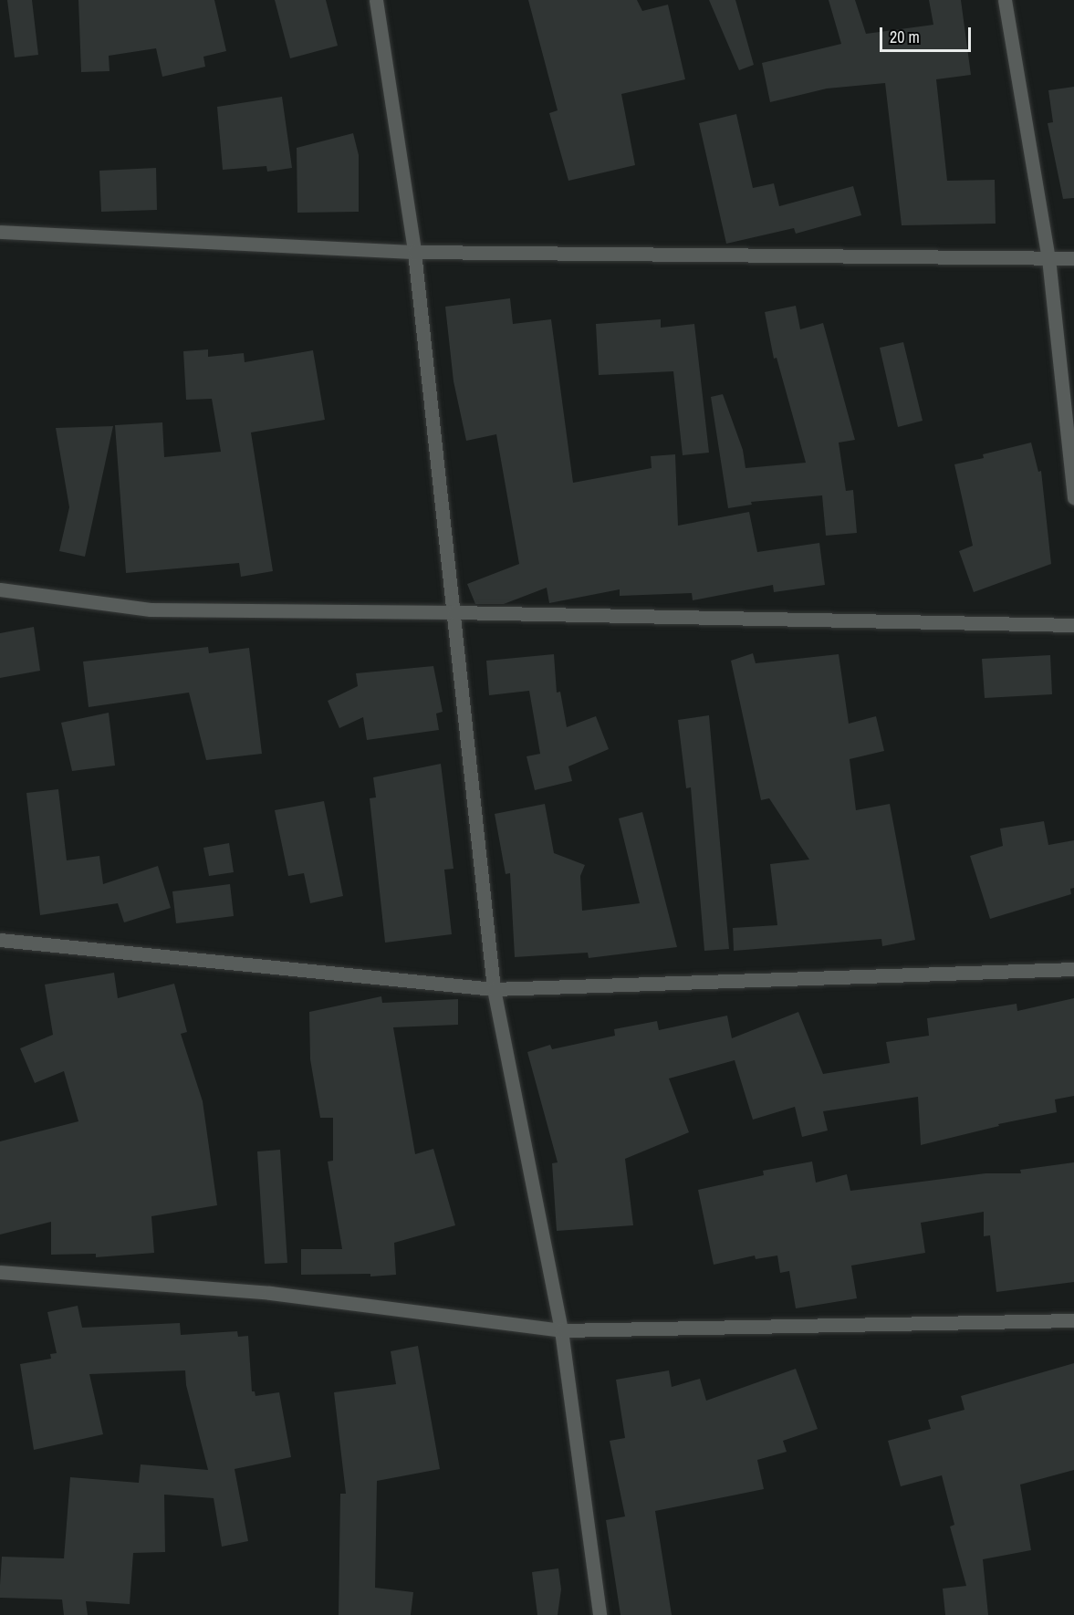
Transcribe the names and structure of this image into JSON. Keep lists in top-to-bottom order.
{
  "scale_bar": "20 m"
}
